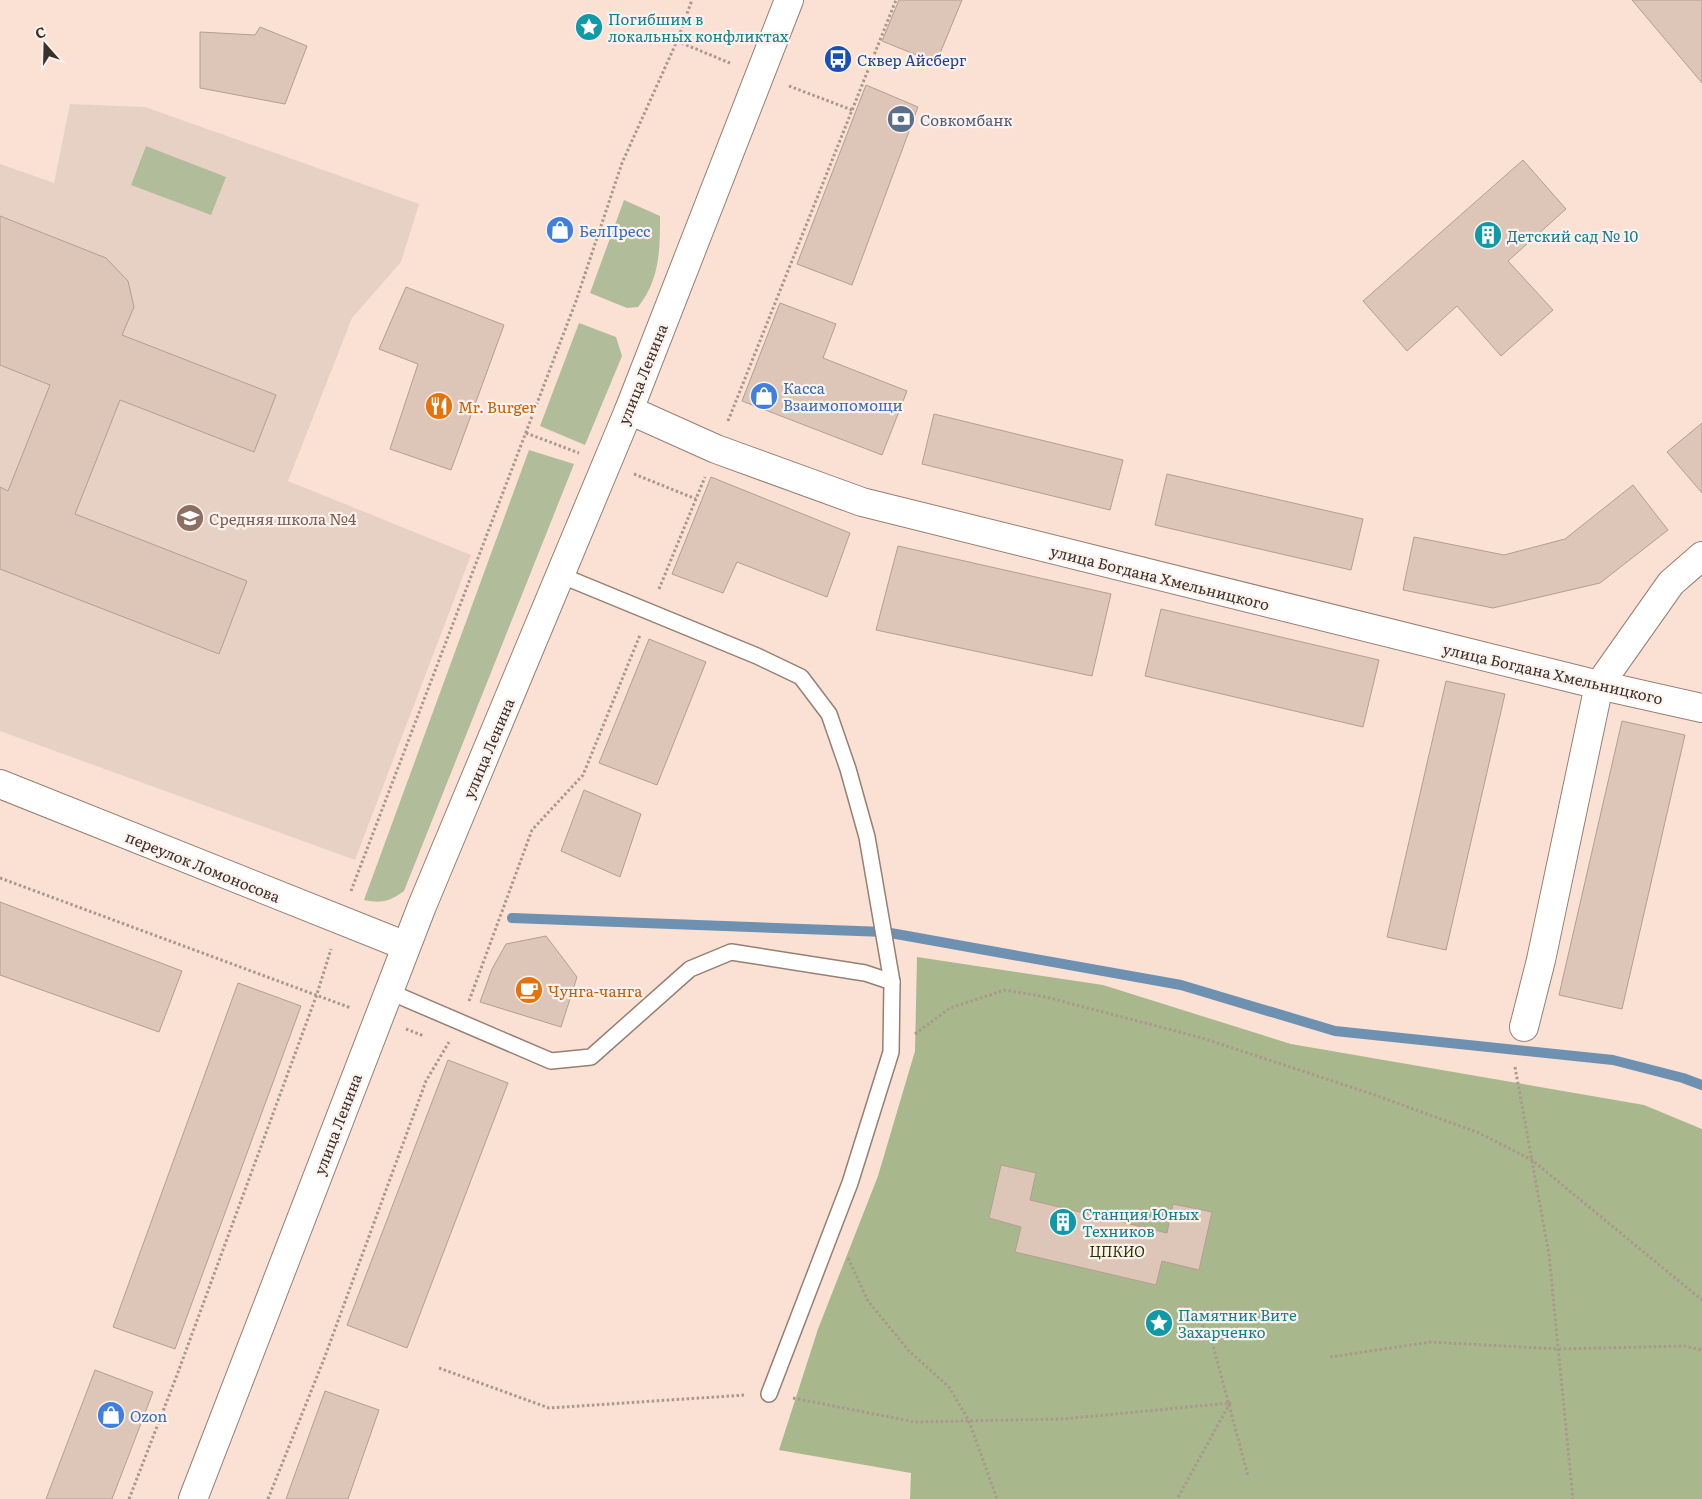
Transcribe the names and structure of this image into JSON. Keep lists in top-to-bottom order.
{
  "streets": {
    "street": ["улица Ленина", "улица Богдана Хмельницкого", "переулок Ломоносова"]
  },
  "crossings": [
    ["улица Ленина", "улица Богдана Хмельницкого"],
    ["улица Ленина", "переулок Ломоносова"]
  ],
  "parks": ["ЦПКИО"],
  "places": {
    "place": ["Погибшим в локальных конфликтах", "Памятник Вите Захарченко"],
    "bus stop": ["Сквер Айсберг"],
    "bank": ["Совкомбанк"],
    "shop": ["БелПресс", "Касса Взаимопомощи", "Ozon"],
    "building": ["Детский сад № 10", "Станция Юных Техников"],
    "restaurant": ["Mr. Burger"],
    "school or university": ["Средняя школа №4"],
    "cafe": ["Чунга-чанга"]
  },
  "north": "top"
}
